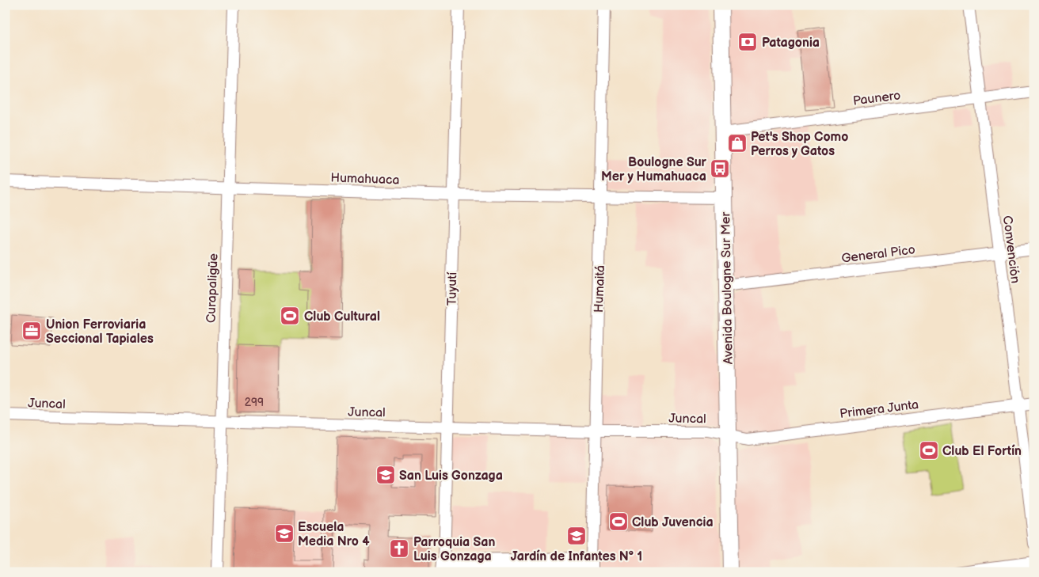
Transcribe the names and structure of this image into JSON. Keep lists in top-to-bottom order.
{
  "streets": {
    "main road": ["Avenida Boulogne Sur Mer"],
    "street": [
      "Paunero",
      "Humahuaca",
      "Convención",
      "General Pico",
      "Curapaligüe",
      "Tuyutí",
      "Humaitá",
      "Juncal",
      "Primera Junta"
    ]
  },
  "crossings": [
    ["Paunero", "Convención"],
    ["Paunero", "Avenida Boulogne Sur Mer"],
    ["Humahuaca", "Curapaligüe"],
    ["Humahuaca", "Avenida Boulogne Sur Mer"],
    ["Humahuaca", "Tuyutí"],
    ["Humahuaca", "Humaitá"],
    ["Convención", "General Pico"],
    ["Convención", "Primera Junta"],
    ["General Pico", "Avenida Boulogne Sur Mer"],
    ["Curapaligüe", "Juncal"],
    ["Avenida Boulogne Sur Mer", "Juncal"],
    ["Avenida Boulogne Sur Mer", "Primera Junta"],
    ["Tuyutí", "Juncal"],
    ["Humaitá", "Juncal"],
    ["Juncal", "Primera Junta"]
  ],
  "places": {
    "bank": ["Patagonia"],
    "shop": ["Pet's Shop Como Perros y Gatos"],
    "bus stop": ["Boulogne Sur Mer y Humahuaca"],
    "sports": ["Club Cultural", "Club El Fortín", "Club Juvencia"],
    "office": ["Union Ferroviaria Seccional Tapiales"],
    "school or university": ["San Luis Gonzaga", "Escuela Media Nro 4", "Jardín de Infantes Nº 1"],
    "church": ["Parroquia San Luis Gonzaga"]
  },
  "house_numbers": ["299"]
}
